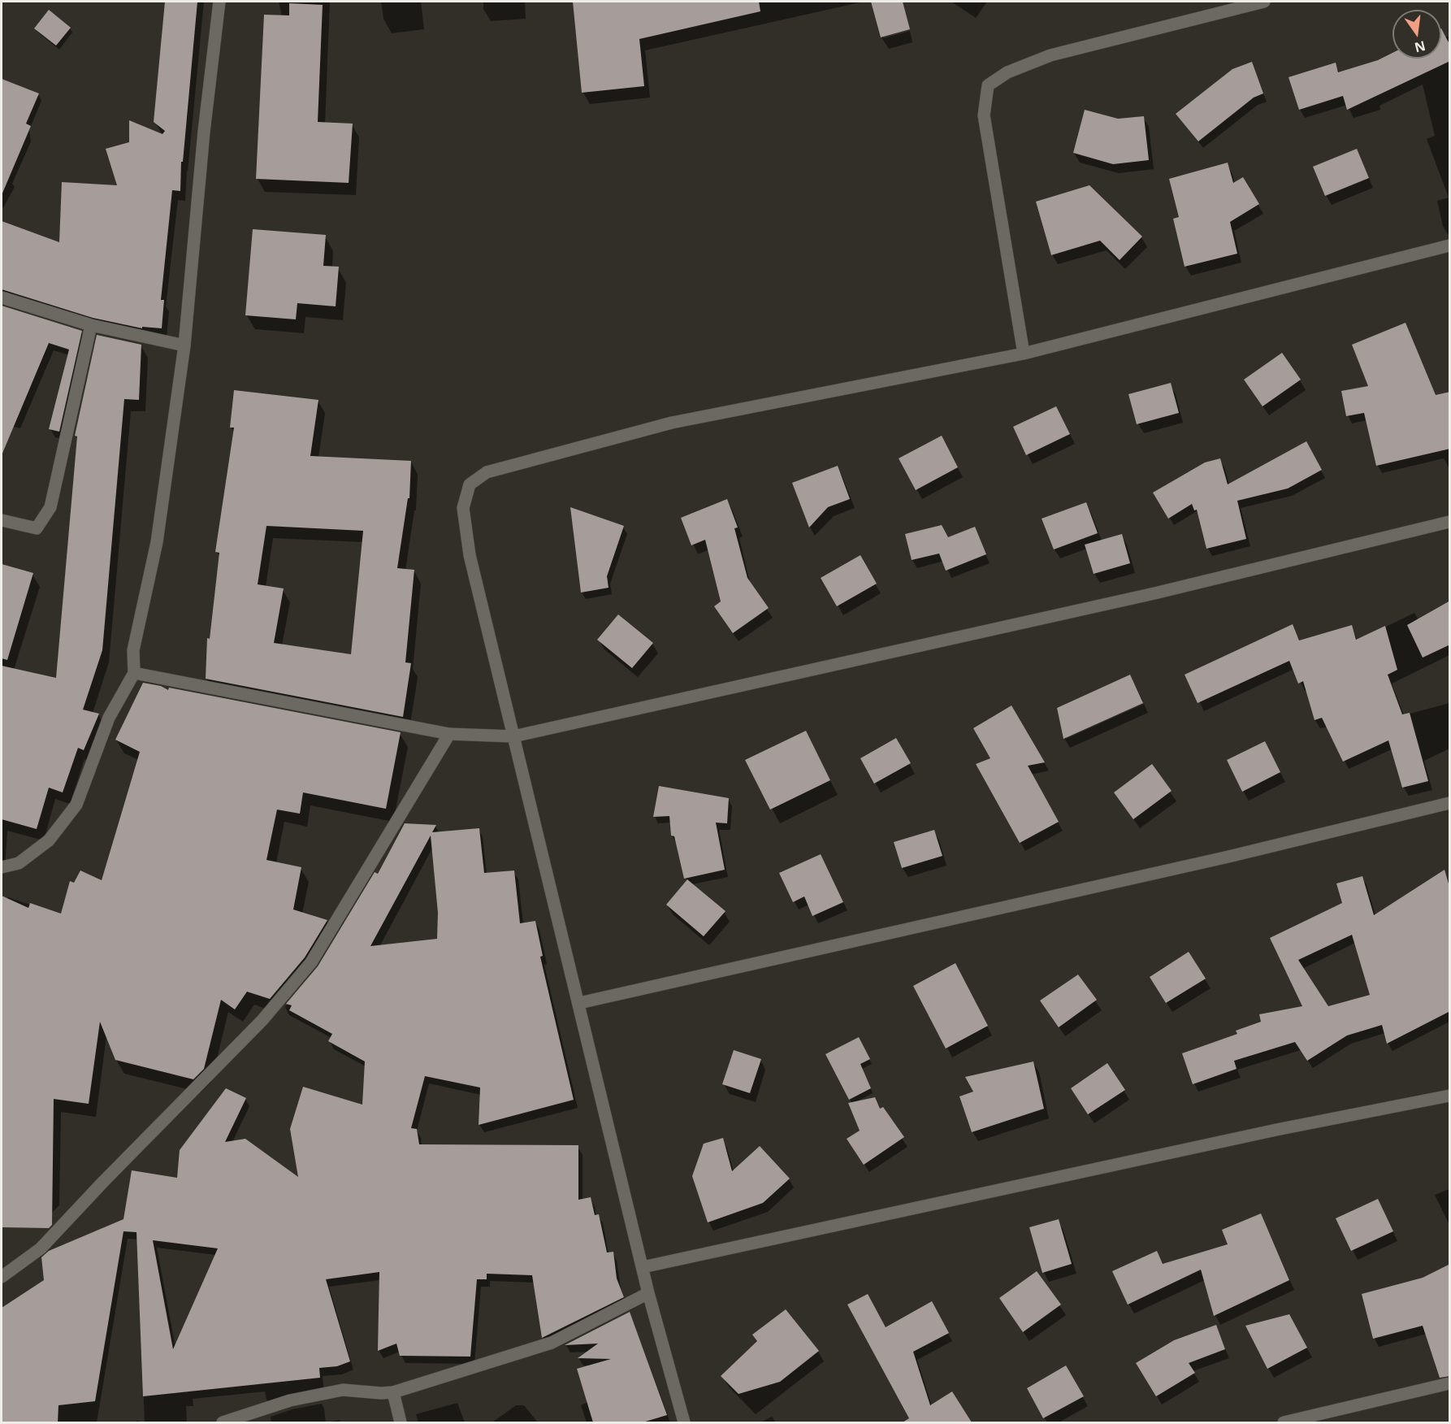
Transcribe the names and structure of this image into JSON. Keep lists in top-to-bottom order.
{
  "north": "bottom"
}
